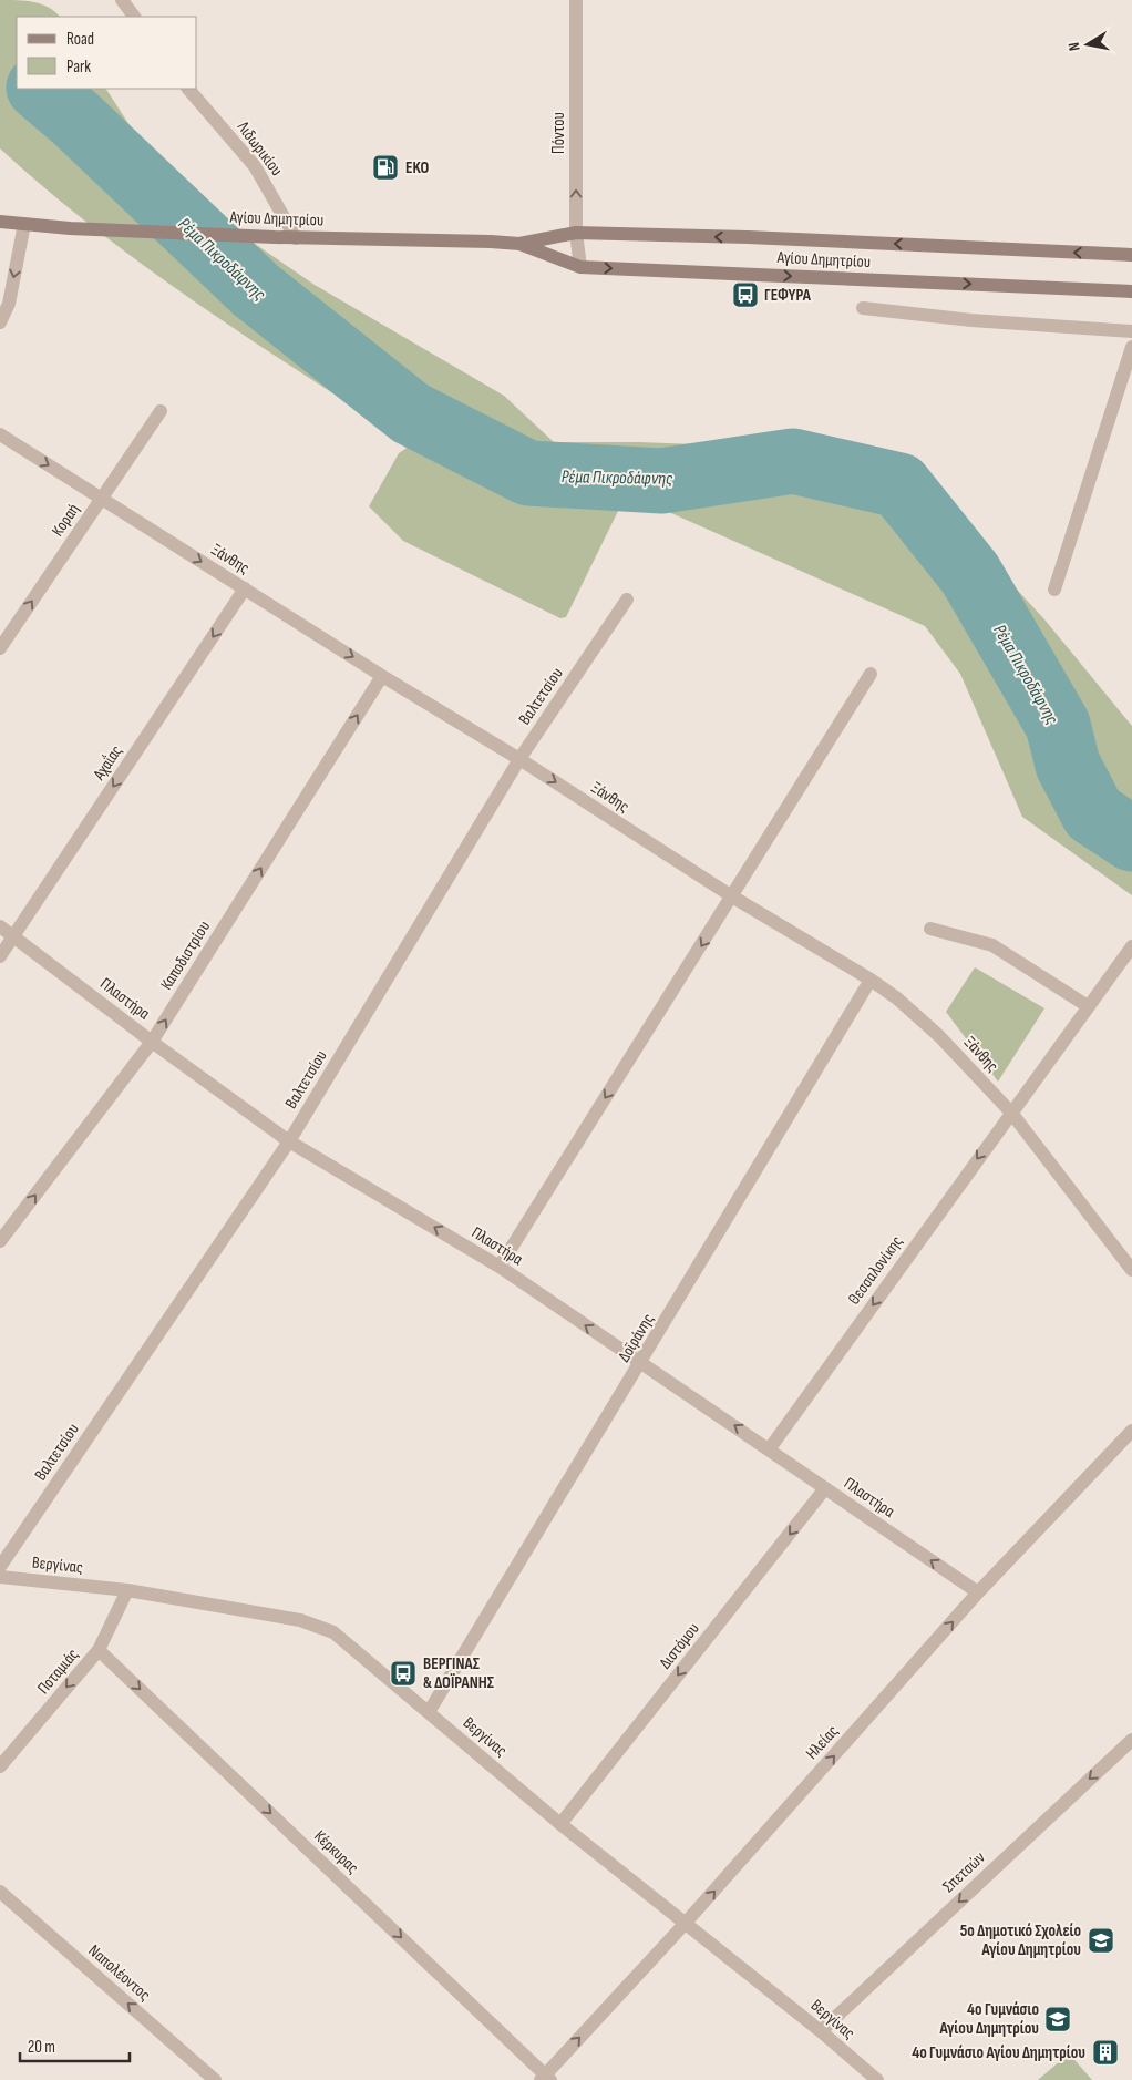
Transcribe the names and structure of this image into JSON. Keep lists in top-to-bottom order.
{
  "streets": {
    "main road": ["Αγίου Δημητρίου"],
    "street": [
      "Πόντου",
      "Λιδωρικίου",
      "Κοραή",
      "Ξάνθης",
      "Βαλτετσίου",
      "Αχαΐας",
      "Καποδιστρίου",
      "Πλαστήρα",
      "Θεσσαλονίκης",
      "Δοϊράνης",
      "Βεργίνας",
      "Διστόμου",
      "Ποταμιάς",
      "Ηλείας",
      "Κέρκυρας",
      "Σπετσών",
      "Ναπολέοντος"
    ]
  },
  "crossings": [
    ["Πόντου", "Αγίου Δημητρίου"],
    ["Λιδωρικίου", "Αγίου Δημητρίου"],
    ["Κοραή", "Ξάνθης"],
    ["Ξάνθης", "Βαλτετσίου"],
    ["Ξάνθης", "Αχαΐας"],
    ["Ξάνθης", "Καποδιστρίου"],
    ["Ξάνθης", "Θεσσαλονίκης"],
    ["Ξάνθης", "Δοϊράνης"],
    ["Βαλτετσίου", "Πλαστήρα"],
    ["Αχαΐας", "Πλαστήρα"],
    ["Καποδιστρίου", "Πλαστήρα"],
    ["Πλαστήρα", "Θεσσαλονίκης"],
    ["Πλαστήρα", "Δοϊράνης"],
    ["Πλαστήρα", "Διστόμου"],
    ["Πλαστήρα", "Ηλείας"],
    ["Δοϊράνης", "Βεργίνας"],
    ["Βεργίνας", "Διστόμου"],
    ["Βεργίνας", "Ποταμιάς"],
    ["Βεργίνας", "Ηλείας"],
    ["Βεργίνας", "Σπετσών"],
    ["Ποταμιάς", "Κέρκυρας"],
    ["Ηλείας", "Κέρκυρας"]
  ],
  "one_way": [
    "Πόντου",
    "Κοραή",
    "Ξάνθης",
    "Αχαΐας",
    "Καποδιστρίου",
    "Πλαστήρα",
    "Θεσσαλονίκης",
    "Διστόμου",
    "Ποταμιάς",
    "Ηλείας",
    "Κέρκυρας",
    "Σπετσών",
    "Ναπολέοντος"
  ],
  "water": ["Ρέμα Πικροδάφνης"],
  "places": {
    "fuel station": ["EKO"],
    "bus stop": ["ΓΕΦΥΡΑ", "ΒΕΡΓΙΝΑΣ & ΔΟΪΡΑΝΗΣ"],
    "school or university": ["5ο Δημοτικό Σχολείο Αγίου Δημητρίου", "4ο Γυμνάσιο Αγίου Δημητρίου"],
    "building": ["4o Γυμνάσιο Αγίου Δημητρίου"]
  },
  "legend": ["Road", "Park"],
  "scale_bar": "20 m",
  "north": "left"
}
